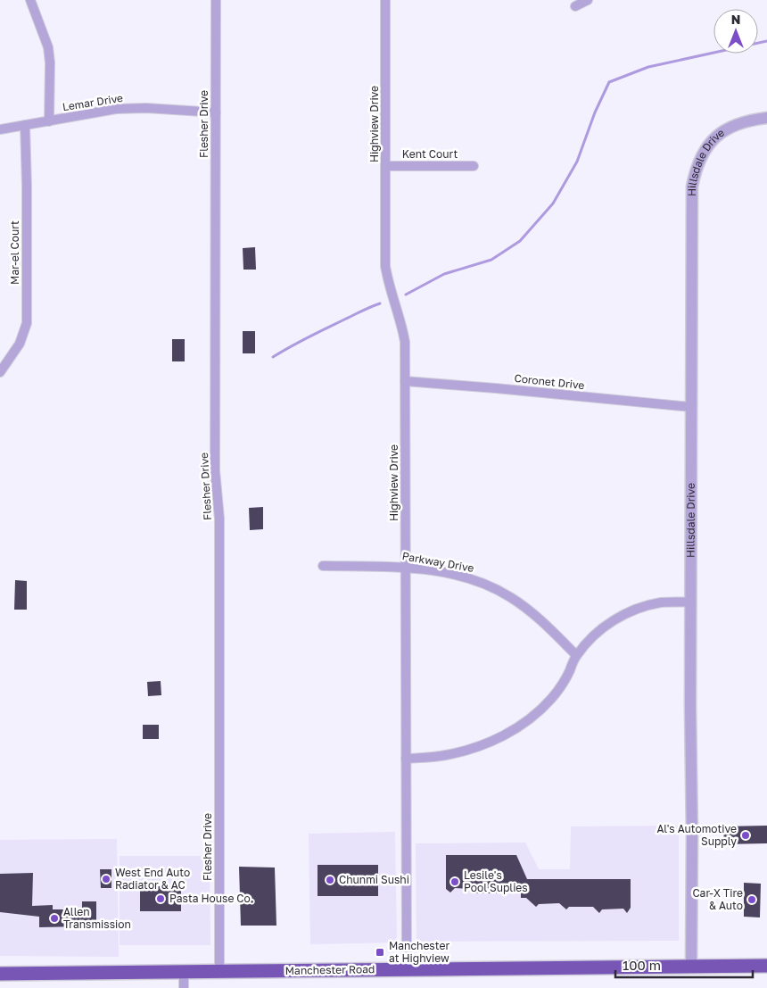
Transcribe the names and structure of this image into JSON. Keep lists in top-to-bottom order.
{
  "streets": {
    "highway": ["Manchester Road"],
    "street": [
      "Lemar Drive",
      "Flesher Drive",
      "Highview Drive",
      "Kent Court",
      "Hillsdale Drive",
      "Mar-el Court",
      "Coronet Drive",
      "Parkway Drive"
    ]
  },
  "crossings": [
    ["Lemar Drive", "Flesher Drive"],
    ["Lemar Drive", "Mar-el Court"],
    ["Flesher Drive", "Manchester Road"],
    ["Highview Drive", "Kent Court"],
    ["Highview Drive", "Coronet Drive"],
    ["Highview Drive", "Parkway Drive"],
    ["Highview Drive", "Manchester Road"],
    ["Hillsdale Drive", "Coronet Drive"],
    ["Hillsdale Drive", "Manchester Road"]
  ],
  "places": {
    "other": [
      "Al's Automotive Supply",
      "West End Auto Radiator & AC",
      "Chunmi Sushi",
      "Lesile's Pool Suplies",
      "Pasta House Co.",
      "Car-X Tire & Auto",
      "Allen Transmission"
    ],
    "transit": ["Manchester at Highview"]
  },
  "scale_bar": "100 m",
  "north": "top"
}
